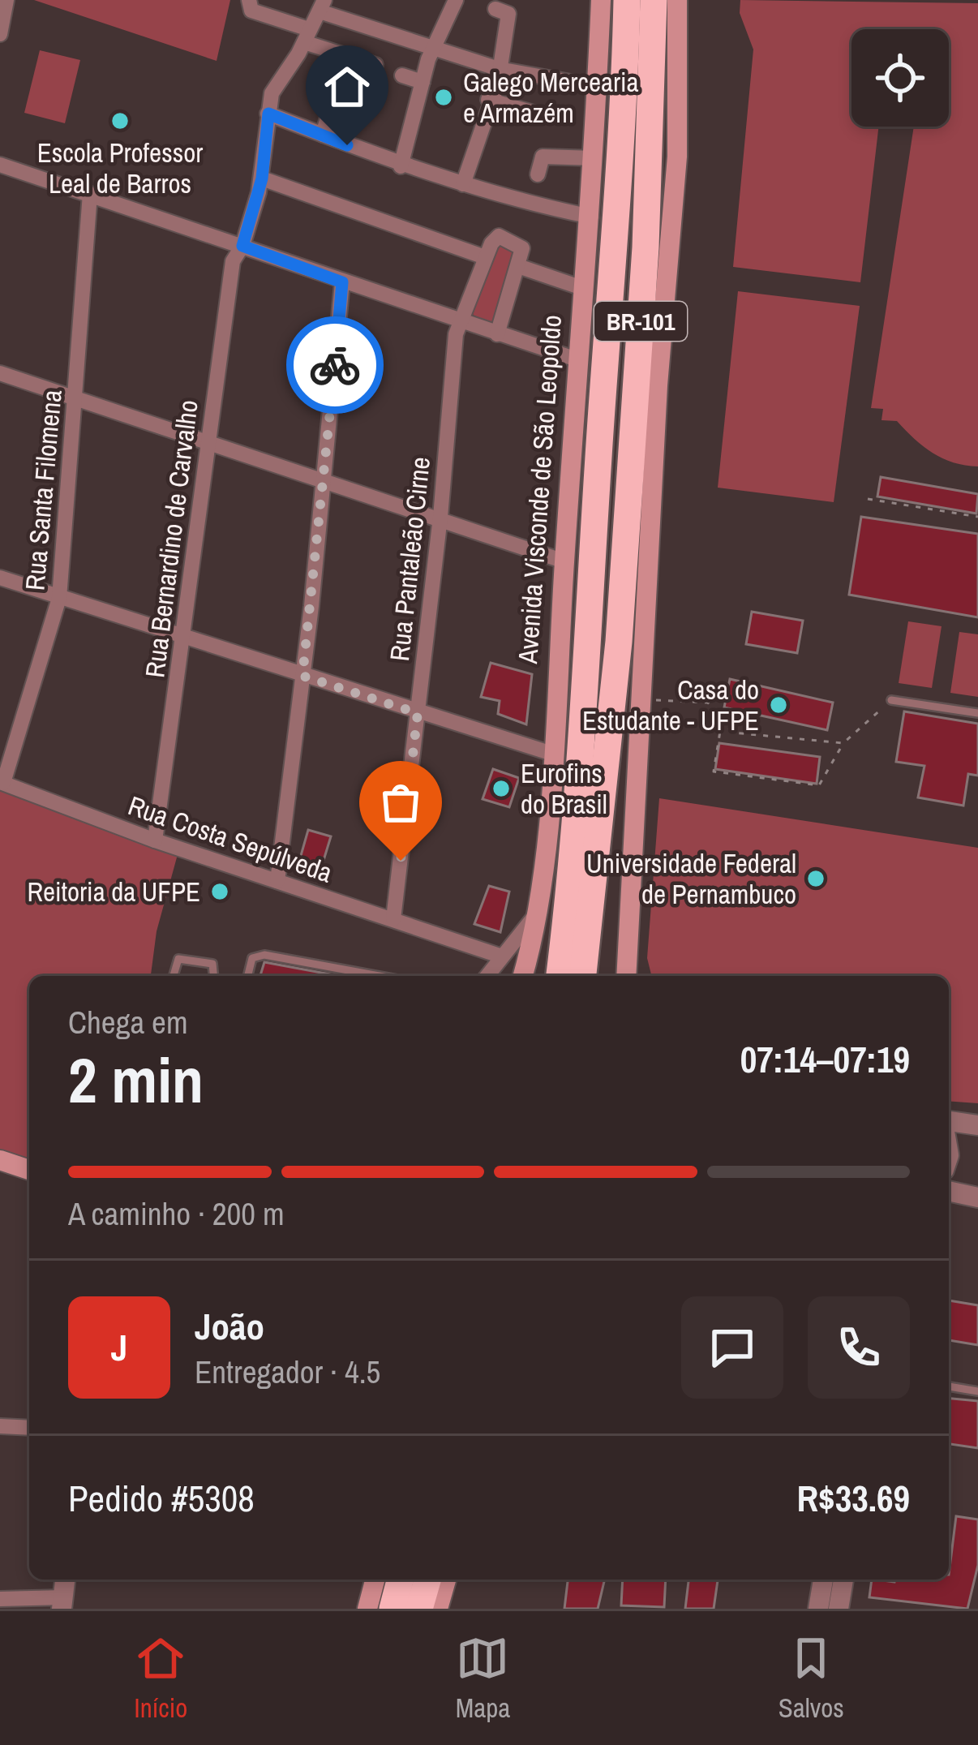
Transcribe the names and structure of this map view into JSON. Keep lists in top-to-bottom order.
{
  "streets": {
    "highway": ["BR-101"],
    "main road": ["Avenida Visconde de São Leopoldo"],
    "street": [
      "Rua Santa Filomena",
      "Rua Bernardino de Carvalho",
      "Rua Pantaleão Cirne",
      "Rua Costa Sepúlveda"
    ]
  },
  "crossings": [
    ["Rua Santa Filomena", "Rua Costa Sepúlveda"],
    ["Rua Bernardino de Carvalho", "Rua Costa Sepúlveda"],
    ["Rua Pantaleão Cirne", "Rua Costa Sepúlveda"]
  ],
  "places": [
    "Galego Mercearia e Armazém",
    "Escola Professor Leal de Barros",
    "Casa do Estudante - UFPE",
    "Eurofins do Brasil",
    "Universidade Federal de Pernambuco",
    "Reitoria da UFPE"
  ],
  "page": {
    "heading": ["2 min", "Chega em", "07:14–07:19"],
    "panel": [
      "João",
      "Entregador · 4.5",
      "Pedido #5308",
      "R$33.69"
    ],
    "bar": "A caminho · 200 m",
    "round": "J",
    "tabs": ["Início", "Mapa", "Salvos"]
  }
}
